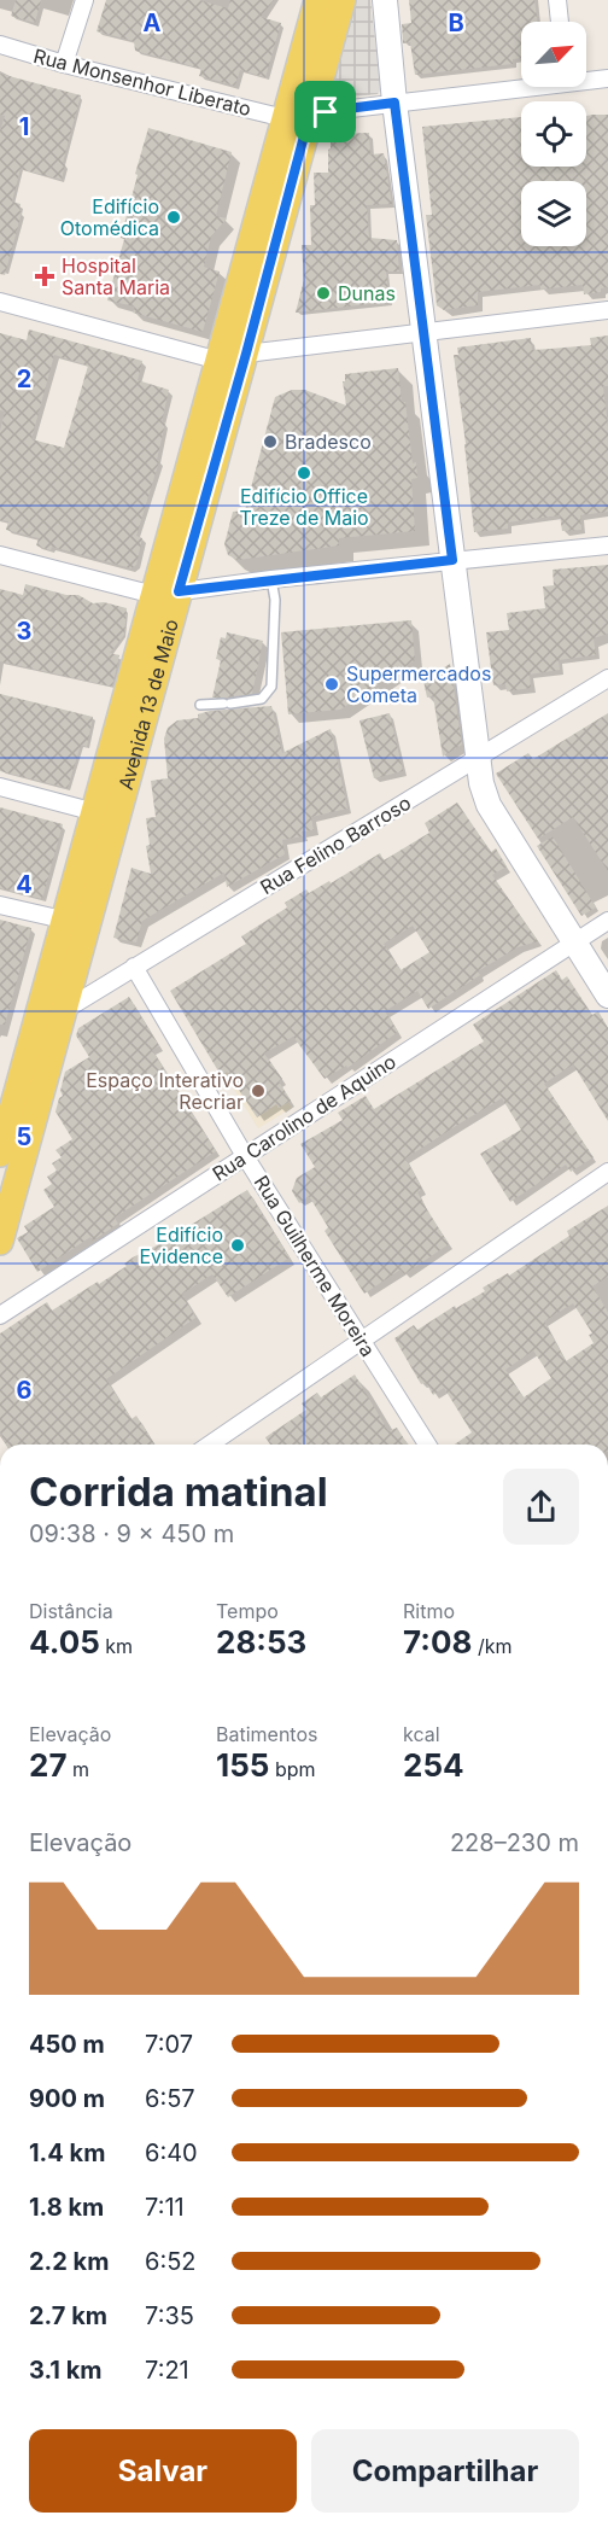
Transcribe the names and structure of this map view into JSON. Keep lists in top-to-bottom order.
{
  "streets": {
    "main road": ["Avenida 13 de Maio"],
    "street": [
      "Rua Monsenhor Liberato",
      "Rua Felino Barroso",
      "Rua Carolino de Aquino",
      "Rua Guilherme Moreira"
    ]
  },
  "crossings": [
    ["Rua Monsenhor Liberato", "Avenida 13 de Maio"],
    ["Avenida 13 de Maio", "Rua Felino Barroso"],
    ["Rua Felino Barroso", "Rua Guilherme Moreira"],
    ["Rua Carolino de Aquino", "Rua Guilherme Moreira"]
  ],
  "places": {
    "other": [
      "Edifício Otomédica",
      "Dunas",
      "Bradesco",
      "Edifício Office Treze de Maio",
      "Supermercados Cometa",
      "Espaço Interativo Recriar",
      "Edifício Evidence"
    ],
    "health": ["Hospital Santa Maria"]
  },
  "north": "top right",
  "page": {
    "heading": ["Corrida matinal", "09:38 · 9 × 450 m"],
    "stats": [
      ["Distância", "4.05 km"],
      ["Tempo", "28:53"],
      ["Ritmo", "7:08 /km"],
      ["Elevação", "27 m"],
      ["Batimentos", "155 bpm"],
      ["kcal", "254"]
    ],
    "chart": ["Elevação", "228–230 m"],
    "list": [
      {
        "name": "450 m",
        "note": "7:07"
      },
      {
        "name": "900 m",
        "note": "6:57"
      },
      {
        "name": "1.4 km",
        "note": "6:40"
      },
      {
        "name": "1.8 km",
        "note": "7:11"
      },
      {
        "name": "2.2 km",
        "note": "6:52"
      },
      {
        "name": "2.7 km",
        "note": "7:35"
      },
      {
        "name": "3.1 km",
        "note": "7:21"
      }
    ],
    "buttons": ["Salvar", "Compartilhar"]
  },
  "grid": {
    "columns": ["A", "B"],
    "rows": [
      "1",
      "2",
      "3",
      "4",
      "5",
      "6"
    ]
  }
}
